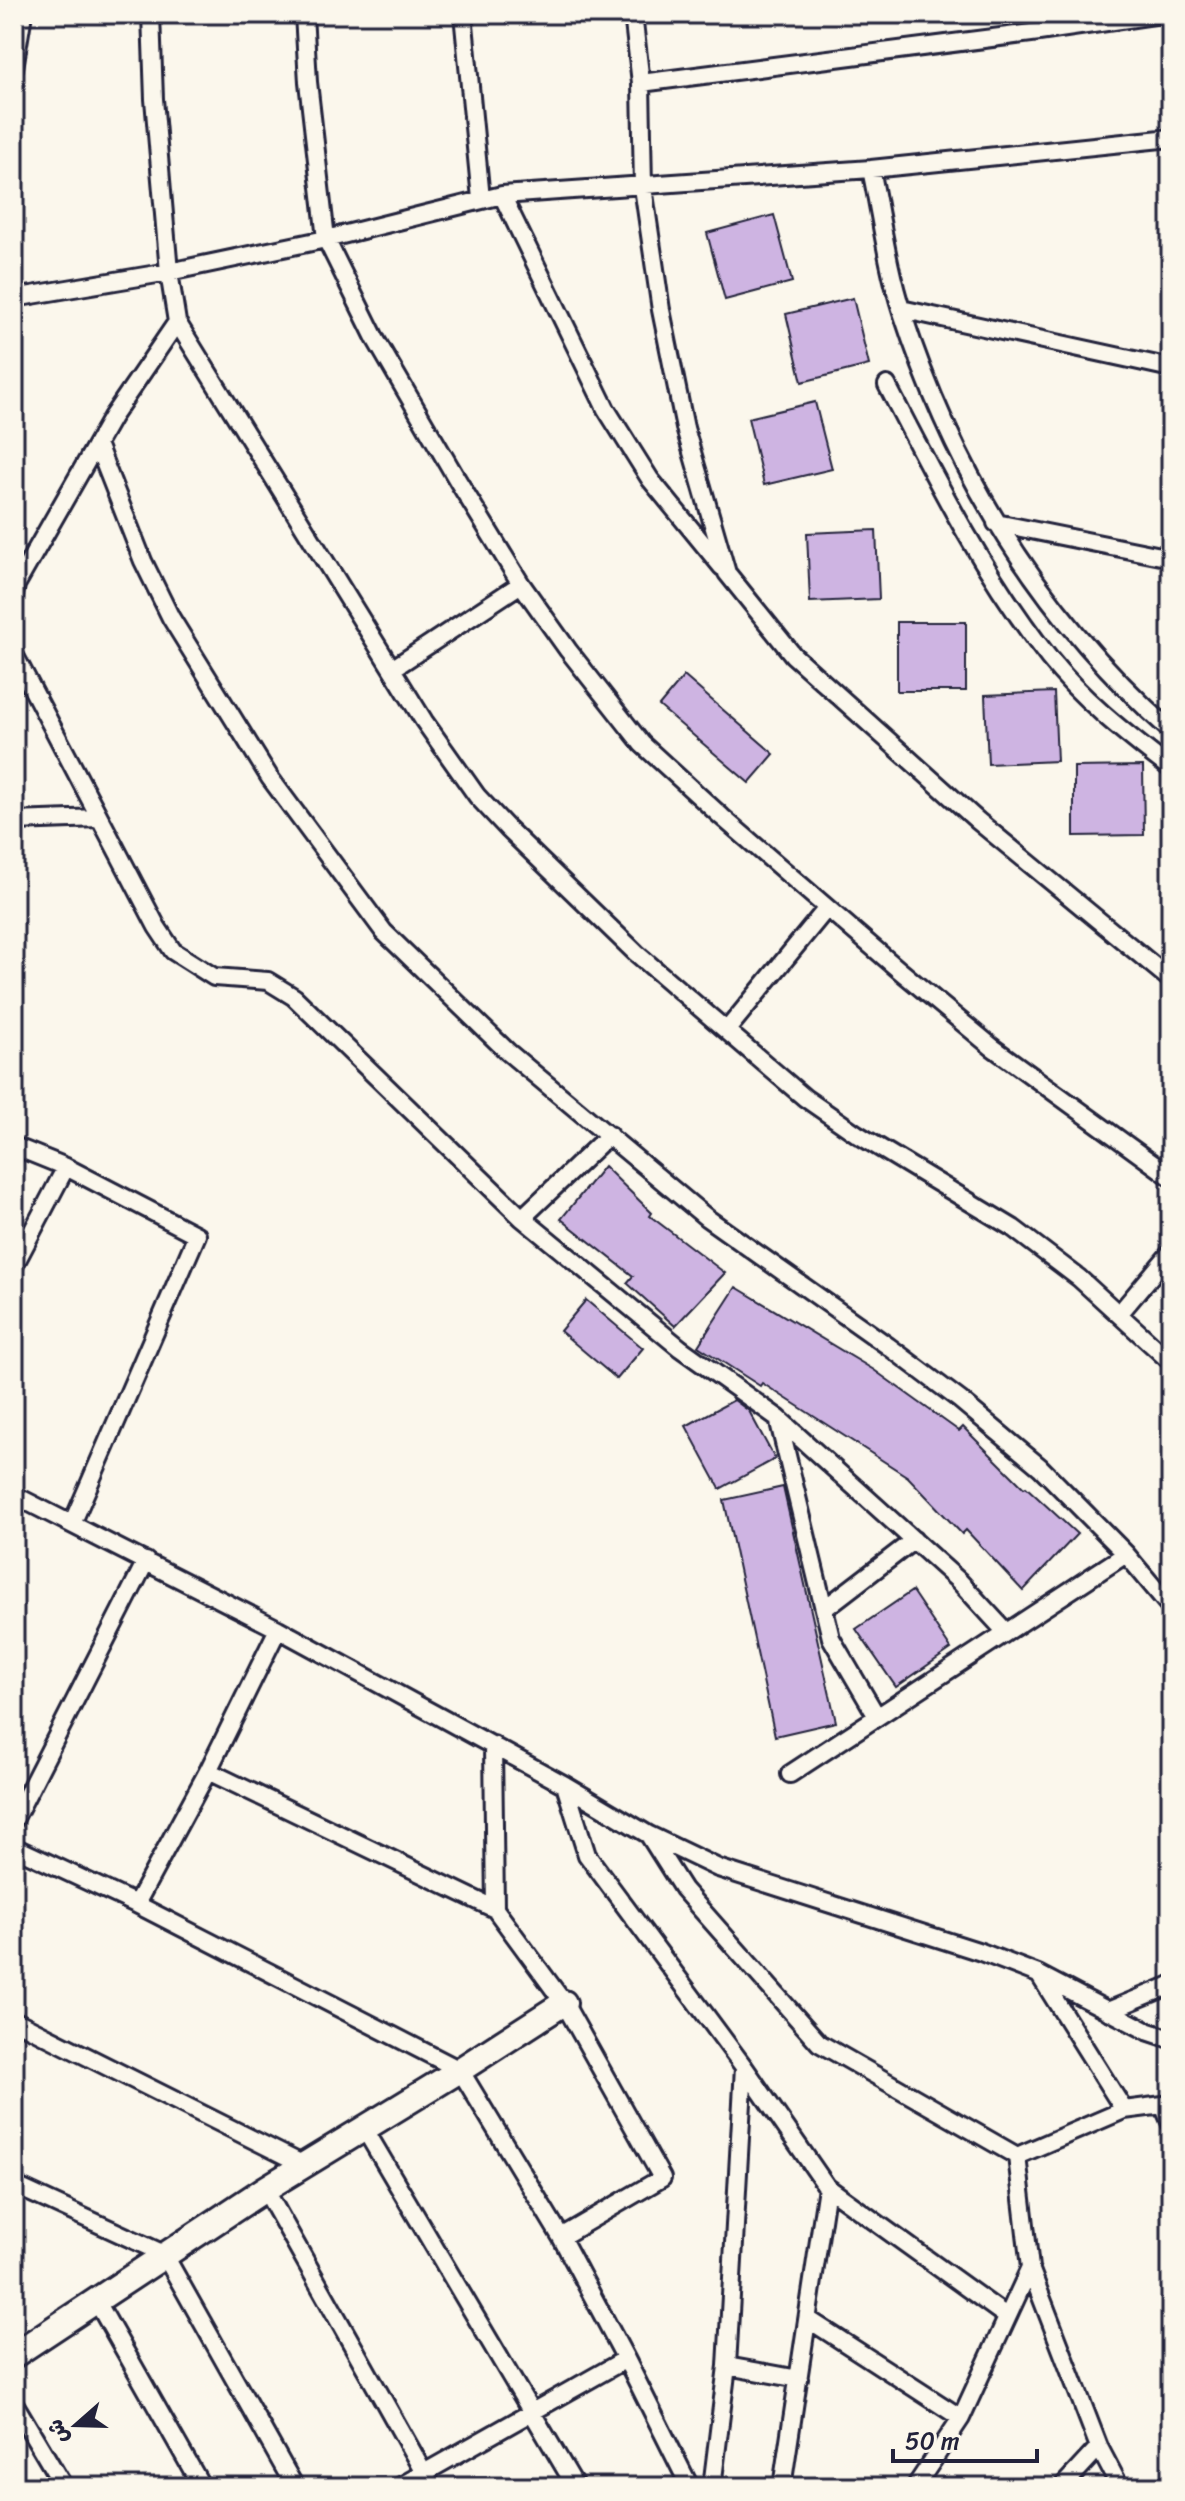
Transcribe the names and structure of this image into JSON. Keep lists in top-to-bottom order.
{
  "scale_bar": "50 m",
  "north": "left"
}
